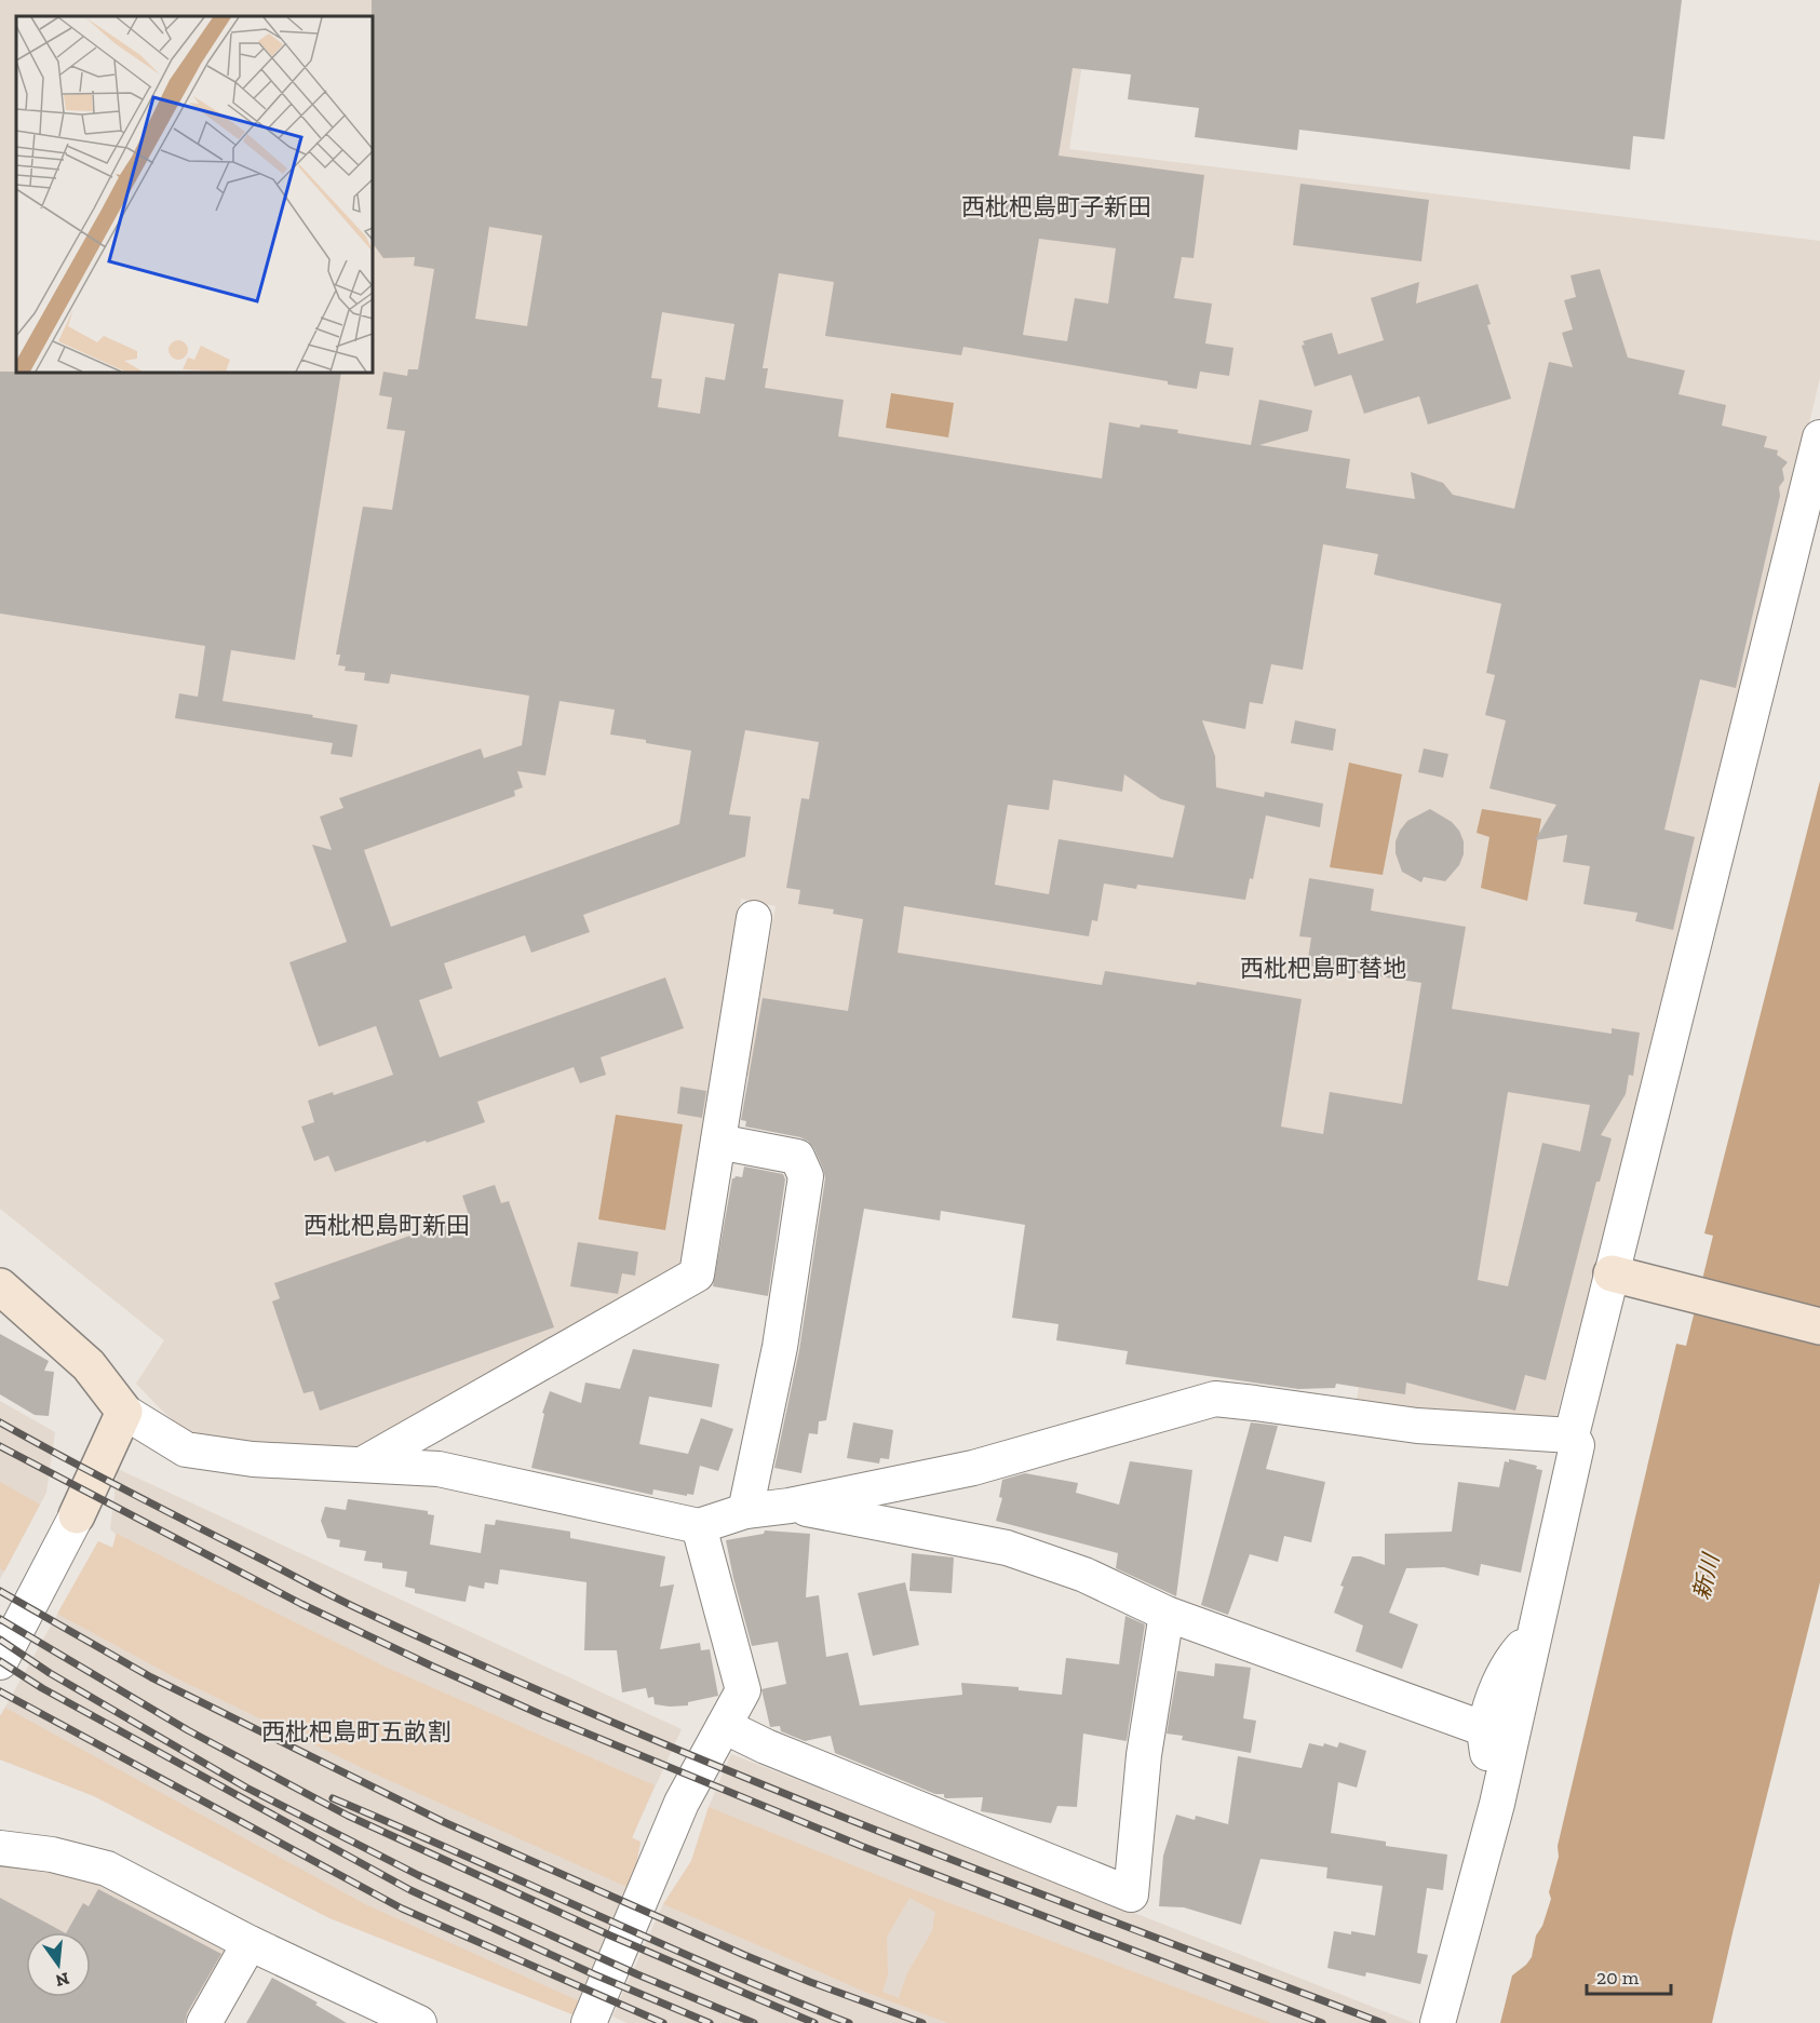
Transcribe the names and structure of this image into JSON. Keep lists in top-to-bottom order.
{
  "districts": [
    "西枇杷島町子新田",
    "西枇杷島町替地",
    "西枇杷島町新田",
    "西枇杷島町五畝割"
  ],
  "water": ["新川"],
  "scale_bar": "20 m",
  "north": "bottom"
}
